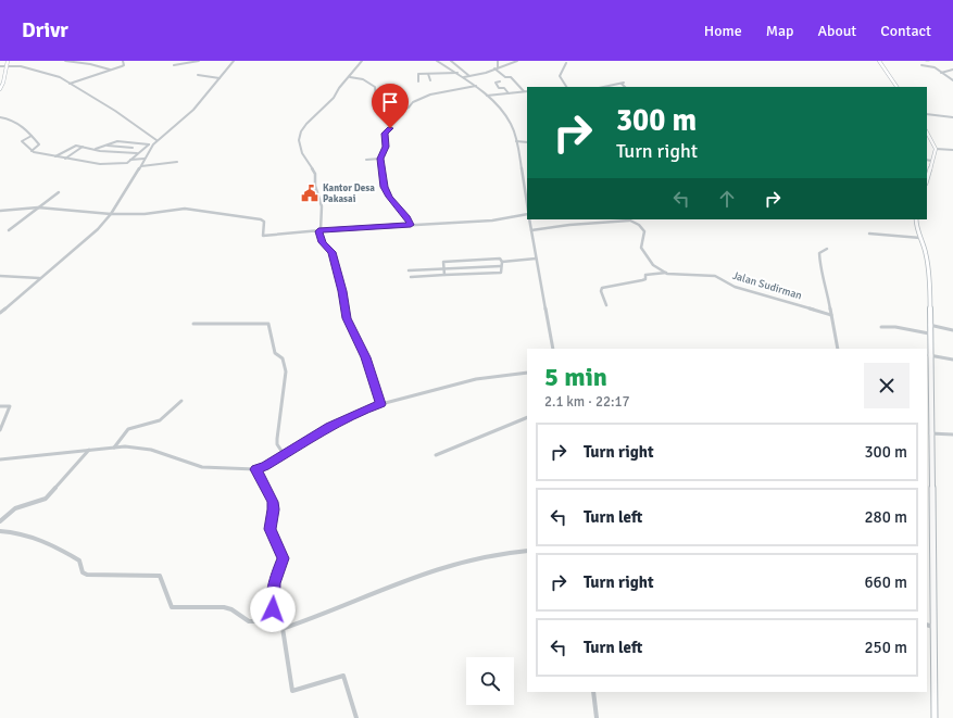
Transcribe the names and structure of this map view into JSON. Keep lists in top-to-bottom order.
{
  "streets": {
    "street": ["Jalan Sudirman"]
  },
  "places": {
    "public building": ["Kantor Desa Pakasai"]
  },
  "page": {
    "header": "Drivr",
    "nav": [
      "Home",
      "Map",
      "About",
      "Contact"
    ],
    "turn": ["300 m", "Turn right"],
    "heading": ["5 min", "2.1 km · 22:17"],
    "list": [
      {
        "name": "Turn right",
        "value": "300 m"
      },
      {
        "name": "Turn left",
        "value": "280 m"
      },
      {
        "name": "Turn right",
        "value": "660 m"
      },
      {
        "name": "Turn left",
        "value": "250 m"
      }
    ]
  }
}
